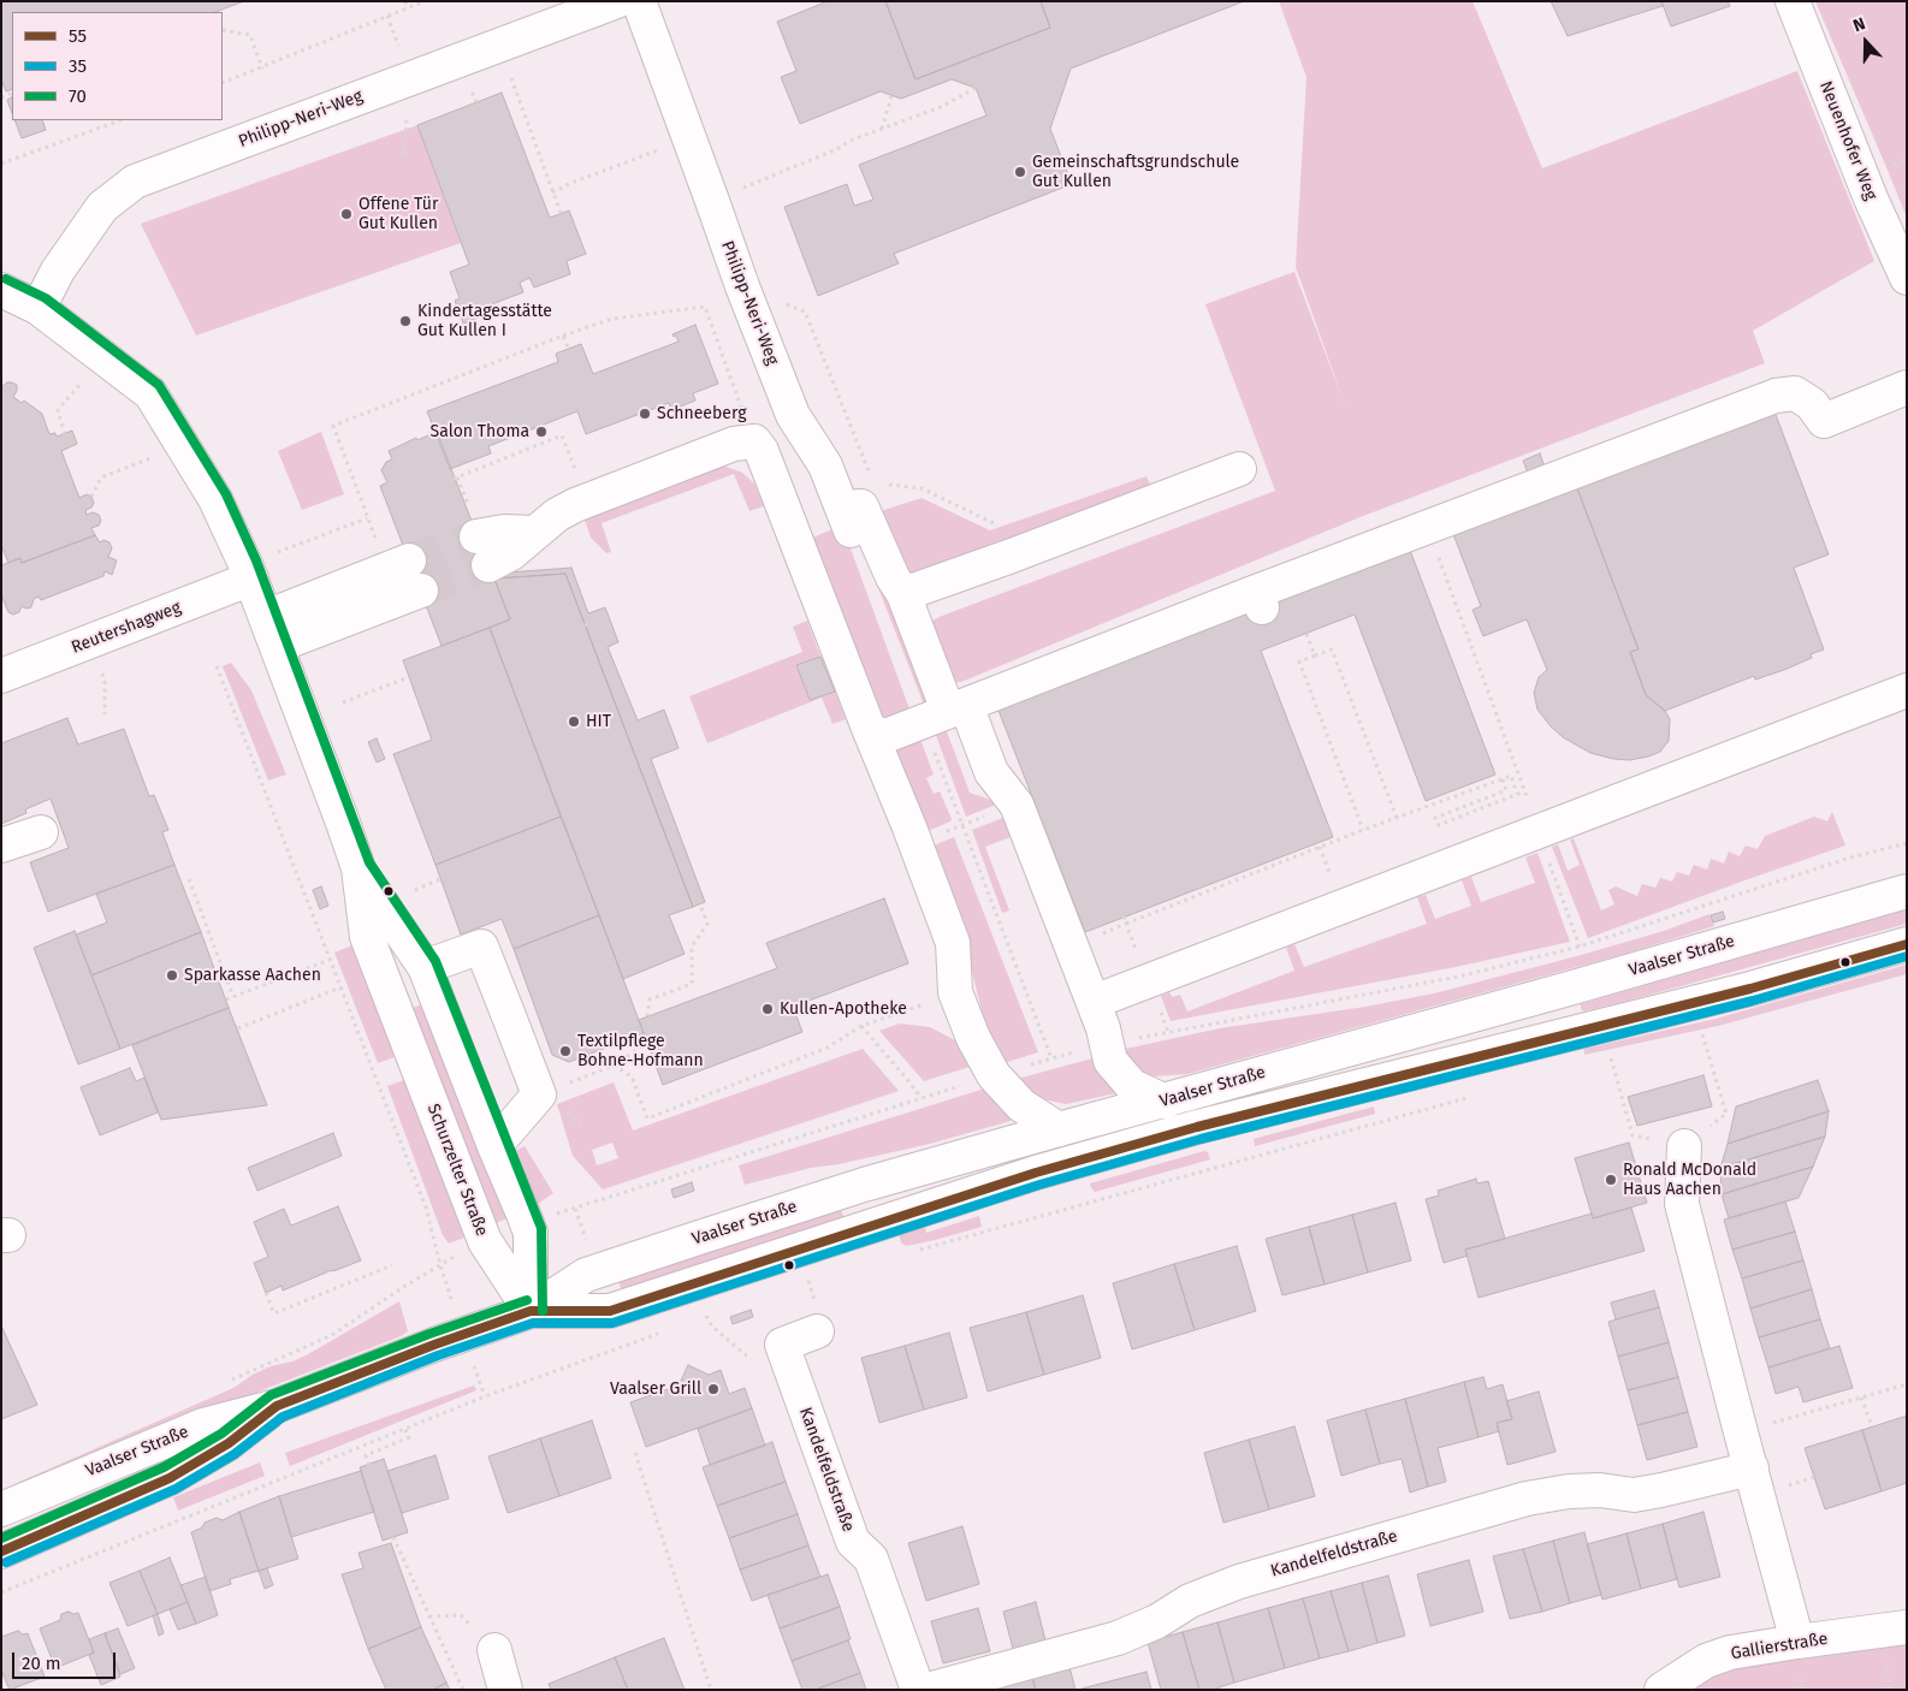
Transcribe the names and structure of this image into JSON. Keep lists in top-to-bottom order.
{
  "streets": {
    "street": [
      "Philipp-Neri-Weg",
      "Neuenhofer Weg",
      "Reutershagweg",
      "Vaalser Straße",
      "Schurzelter Straße",
      "Kandelfeldstraße",
      "Gallierstraße"
    ]
  },
  "crossings": [
    ["Philipp-Neri-Weg", "Schurzelter Straße"],
    ["Reutershagweg", "Schurzelter Straße"],
    ["Vaalser Straße", "Schurzelter Straße"]
  ],
  "places": [
    "Gemeinschaftsgrundschule Gut Kullen",
    "Offene Tür Gut Kullen",
    "Kindertagesstätte Gut Kullen I",
    "Schneeberg",
    "Salon Thoma",
    "HIT",
    "Sparkasse Aachen",
    "Kullen-Apotheke",
    "Textilpflege Bohne-Hofmann",
    "Ronald McDonald Haus Aachen",
    "Vaalser Grill"
  ],
  "lines": ["transit line 70", "transit line 55", "transit line 35"],
  "legend": ["55", "35", "70"],
  "scale_bar": "20 m",
  "north": "top"
}
